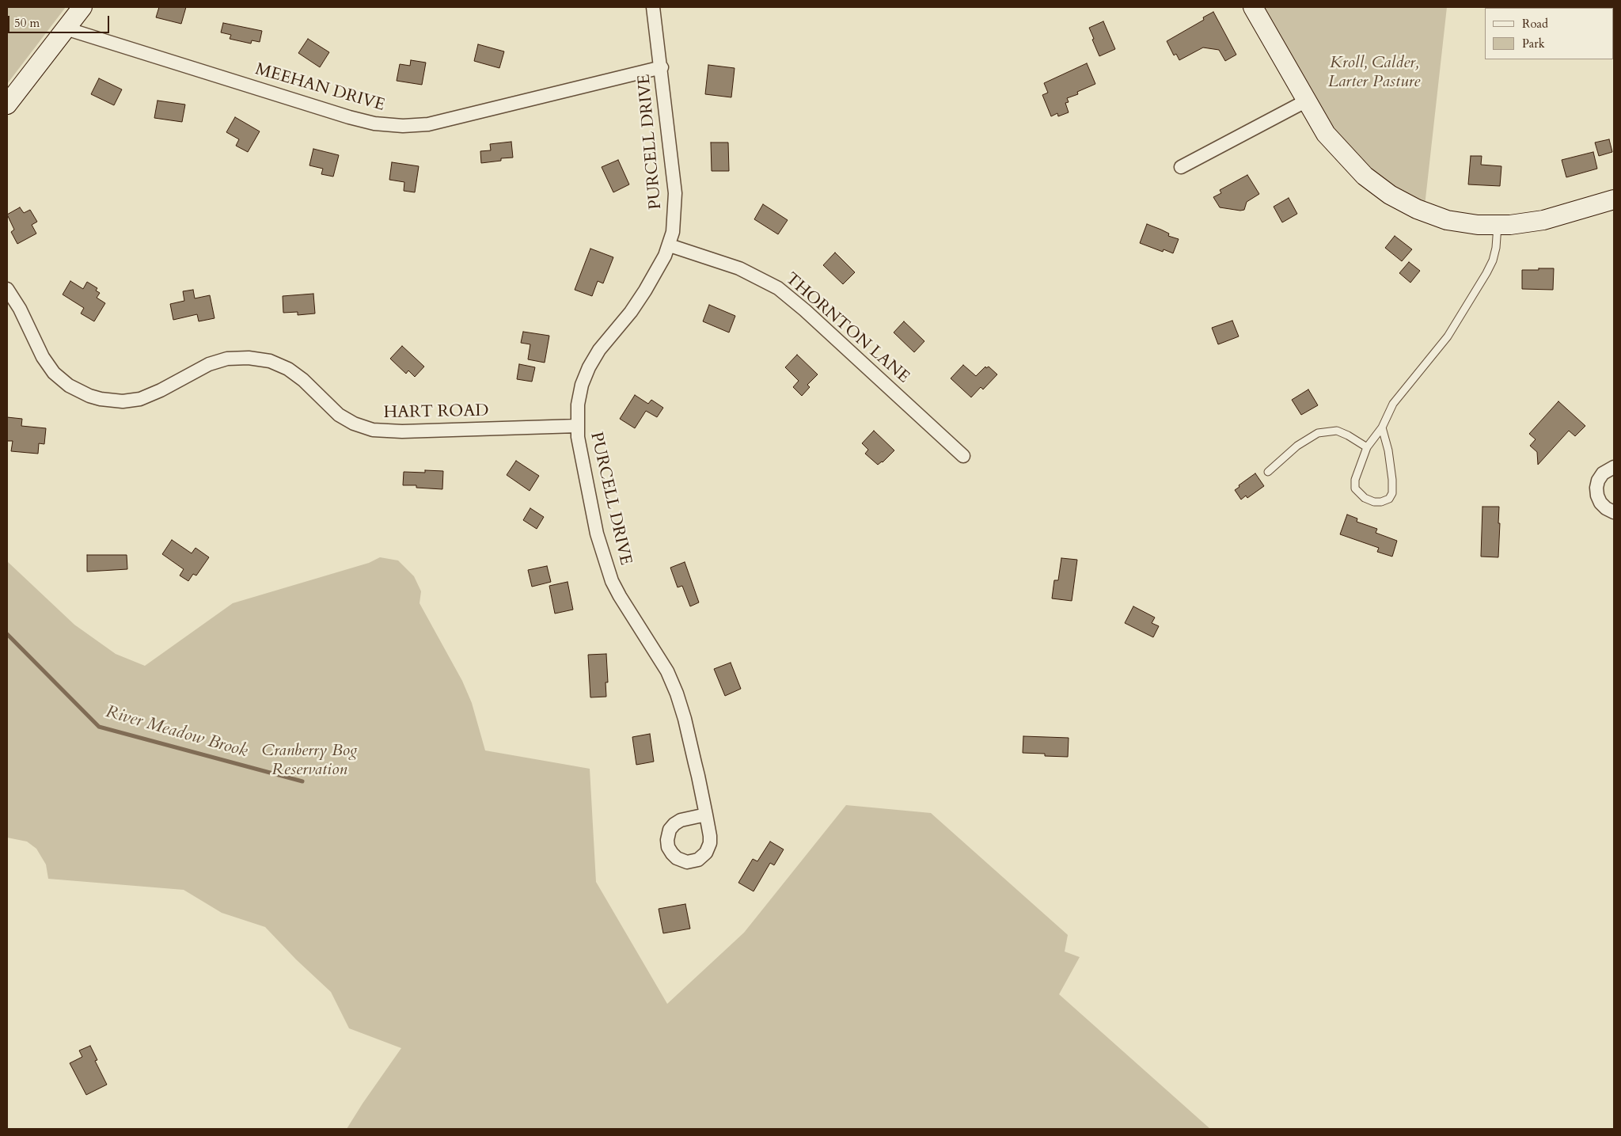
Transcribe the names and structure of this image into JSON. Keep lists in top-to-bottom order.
{
  "streets": {
    "street": [
      "MEEHAN DRIVE",
      "PURCELL DRIVE",
      "THORNTON LANE",
      "HART ROAD"
    ]
  },
  "crossings": [
    ["MEEHAN DRIVE", "PURCELL DRIVE"],
    ["PURCELL DRIVE", "THORNTON LANE"],
    ["PURCELL DRIVE", "HART ROAD"]
  ],
  "water": ["River Meadow Brook"],
  "parks": ["Kroll, Calder, Larter Pasture", "Cranberry Bog Reservation"],
  "legend": ["Road", "Park"],
  "scale_bar": "50 m"
}
